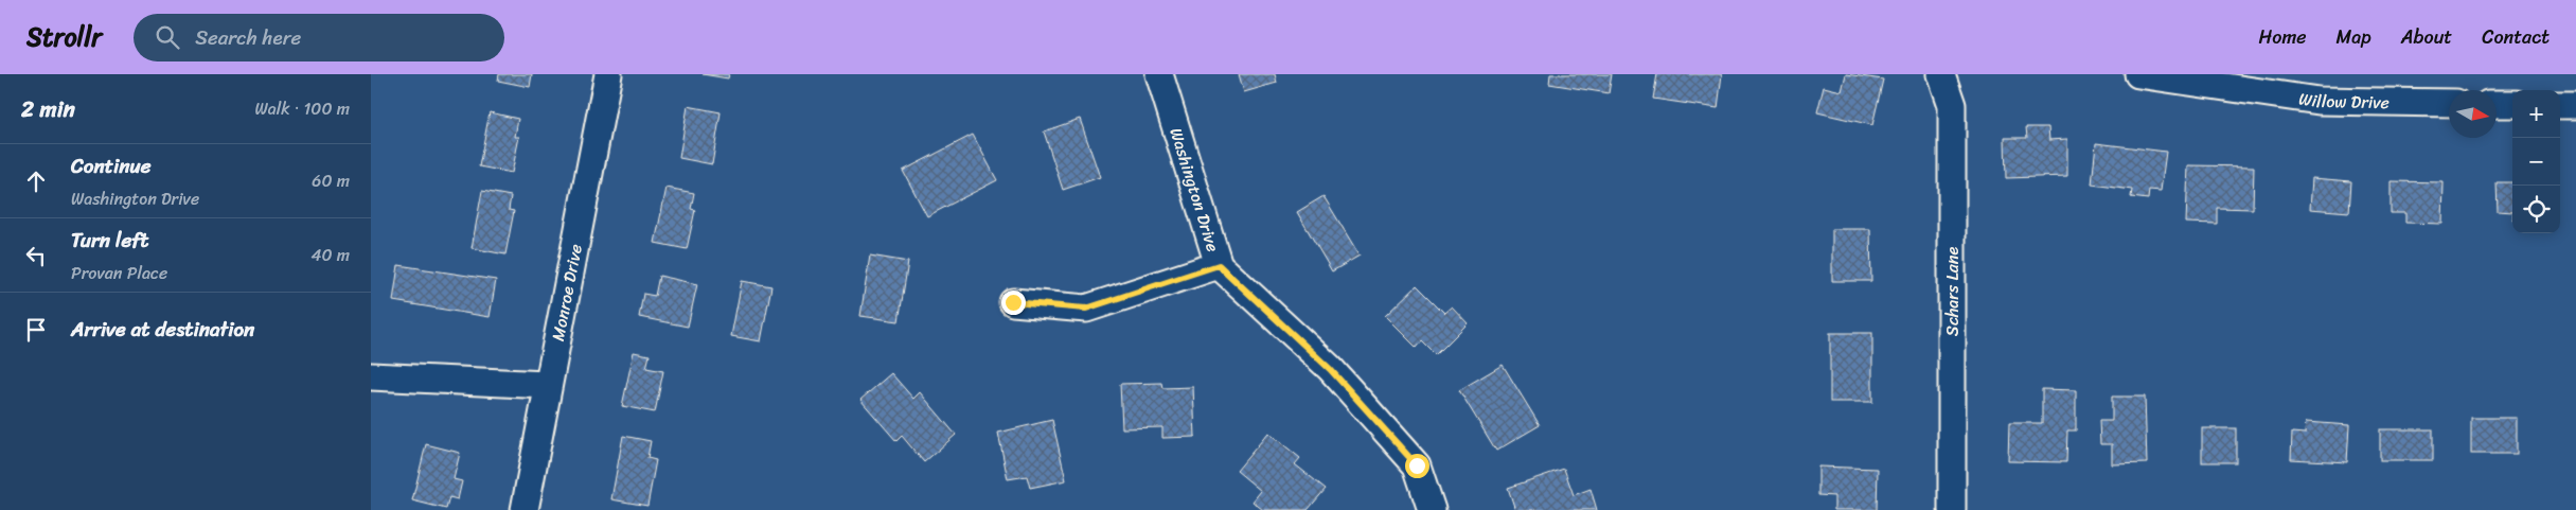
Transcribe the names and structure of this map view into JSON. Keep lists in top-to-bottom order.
{
  "streets": {
    "street": [
      "Willow Drive",
      "Washington Drive",
      "Monroe Drive",
      "Schars Lane"
    ]
  },
  "north": "right",
  "page": {
    "header": "Strollr",
    "search": "Search here",
    "nav": [
      "Home",
      "Map",
      "About",
      "Contact"
    ],
    "heading": ["2 min", "Walk · 100 m"],
    "map_buttons": ["+", "−"],
    "list": [
      ["Continue", "Washington Drive", "60 m"],
      ["Turn left", "Provan Place", "40 m"],
      "Arrive at destination"
    ]
  }
}
